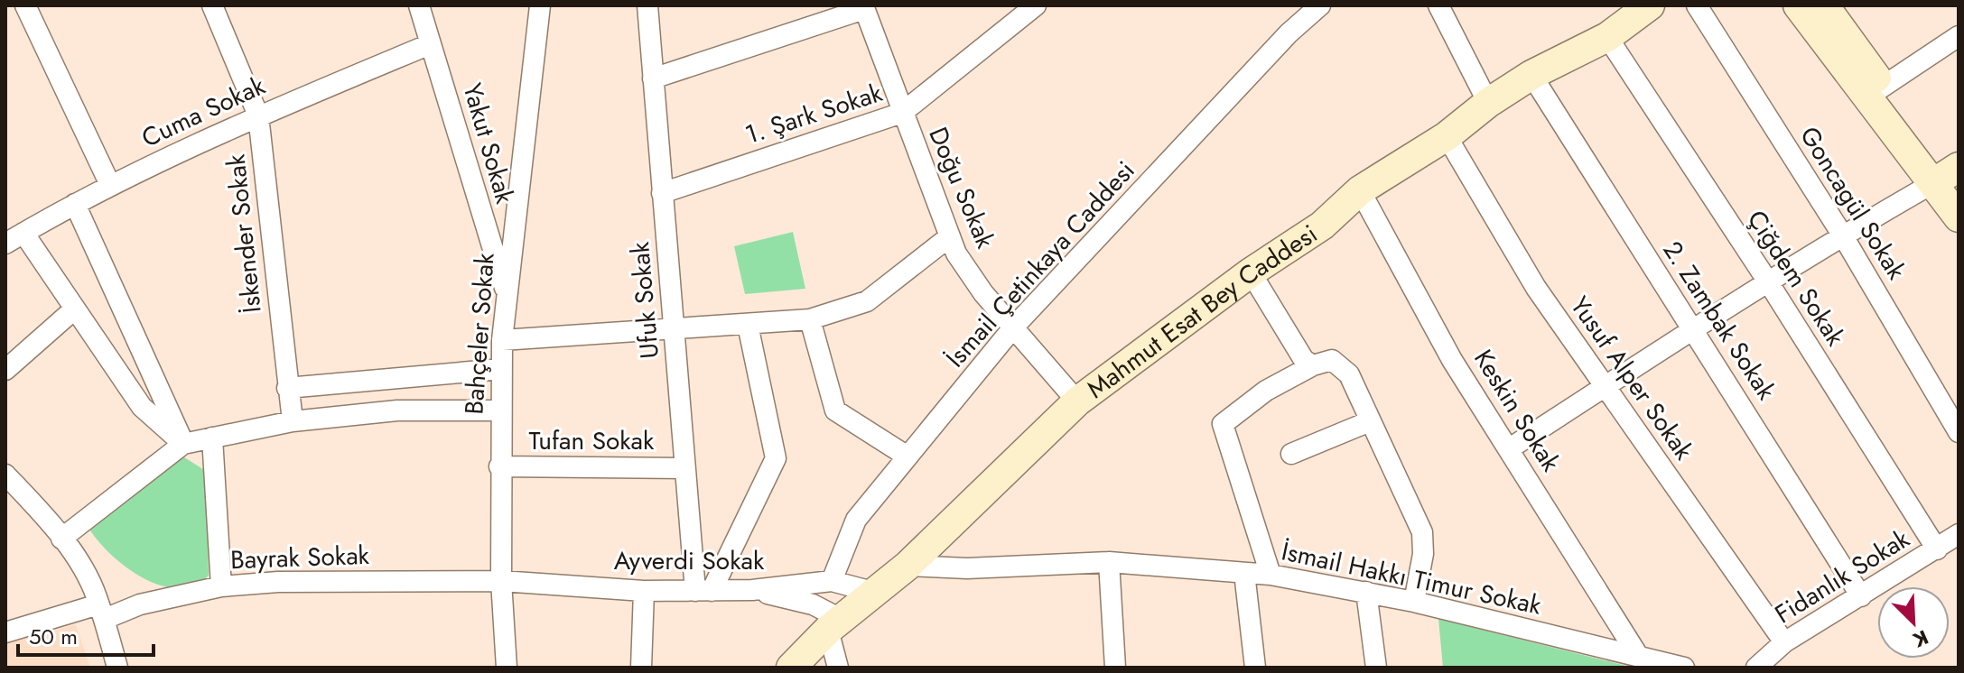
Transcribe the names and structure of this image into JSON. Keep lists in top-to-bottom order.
{
  "streets": {
    "street": [
      "Cuma Sokak",
      "1. Şark Sokak",
      "Yakut Sokak",
      "Doğu Sokak",
      "Goncagül Sokak",
      "İskender Sokak",
      "İsmail Çetinkaya Caddesi",
      "Çiğdem Sokak",
      "Ufuk Sokak",
      "Mahmut Esat Bey Caddesi",
      "2. Zambak Sokak",
      "Bahçeler Sokak",
      "Yusuf Alper Sokak",
      "Keskin Sokak",
      "Tufan Sokak",
      "Bayrak Sokak",
      "Ayverdi Sokak",
      "Fidanlık Sokak",
      "İsmail Hakkı Timur Sokak"
    ]
  },
  "crossings": [
    ["Cuma Sokak", "Yakut Sokak"],
    ["Cuma Sokak", "İskender Sokak"],
    ["1. Şark Sokak", "Doğu Sokak"],
    ["1. Şark Sokak", "Ufuk Sokak"],
    ["Yakut Sokak", "Bahçeler Sokak"],
    ["Doğu Sokak", "İsmail Çetinkaya Caddesi"],
    ["Doğu Sokak", "Mahmut Esat Bey Caddesi"],
    ["İsmail Çetinkaya Caddesi", "Ayverdi Sokak"],
    ["Çiğdem Sokak", "Mahmut Esat Bey Caddesi"],
    ["Çiğdem Sokak", "Fidanlık Sokak"],
    ["Ufuk Sokak", "Tufan Sokak"],
    ["Ufuk Sokak", "Ayverdi Sokak"],
    ["Mahmut Esat Bey Caddesi", "2. Zambak Sokak"],
    ["Mahmut Esat Bey Caddesi", "Yusuf Alper Sokak"],
    ["Mahmut Esat Bey Caddesi", "Keskin Sokak"],
    ["Mahmut Esat Bey Caddesi", "Ayverdi Sokak"],
    ["Mahmut Esat Bey Caddesi", "İsmail Hakkı Timur Sokak"],
    ["2. Zambak Sokak", "Fidanlık Sokak"],
    ["Bahçeler Sokak", "Tufan Sokak"],
    ["Bahçeler Sokak", "Bayrak Sokak"],
    ["Bahçeler Sokak", "Ayverdi Sokak"],
    ["Yusuf Alper Sokak", "Fidanlık Sokak"],
    ["Keskin Sokak", "İsmail Hakkı Timur Sokak"],
    ["Bayrak Sokak", "Ayverdi Sokak"]
  ],
  "scale_bar": "50 m",
  "north": "bottom right"
}
